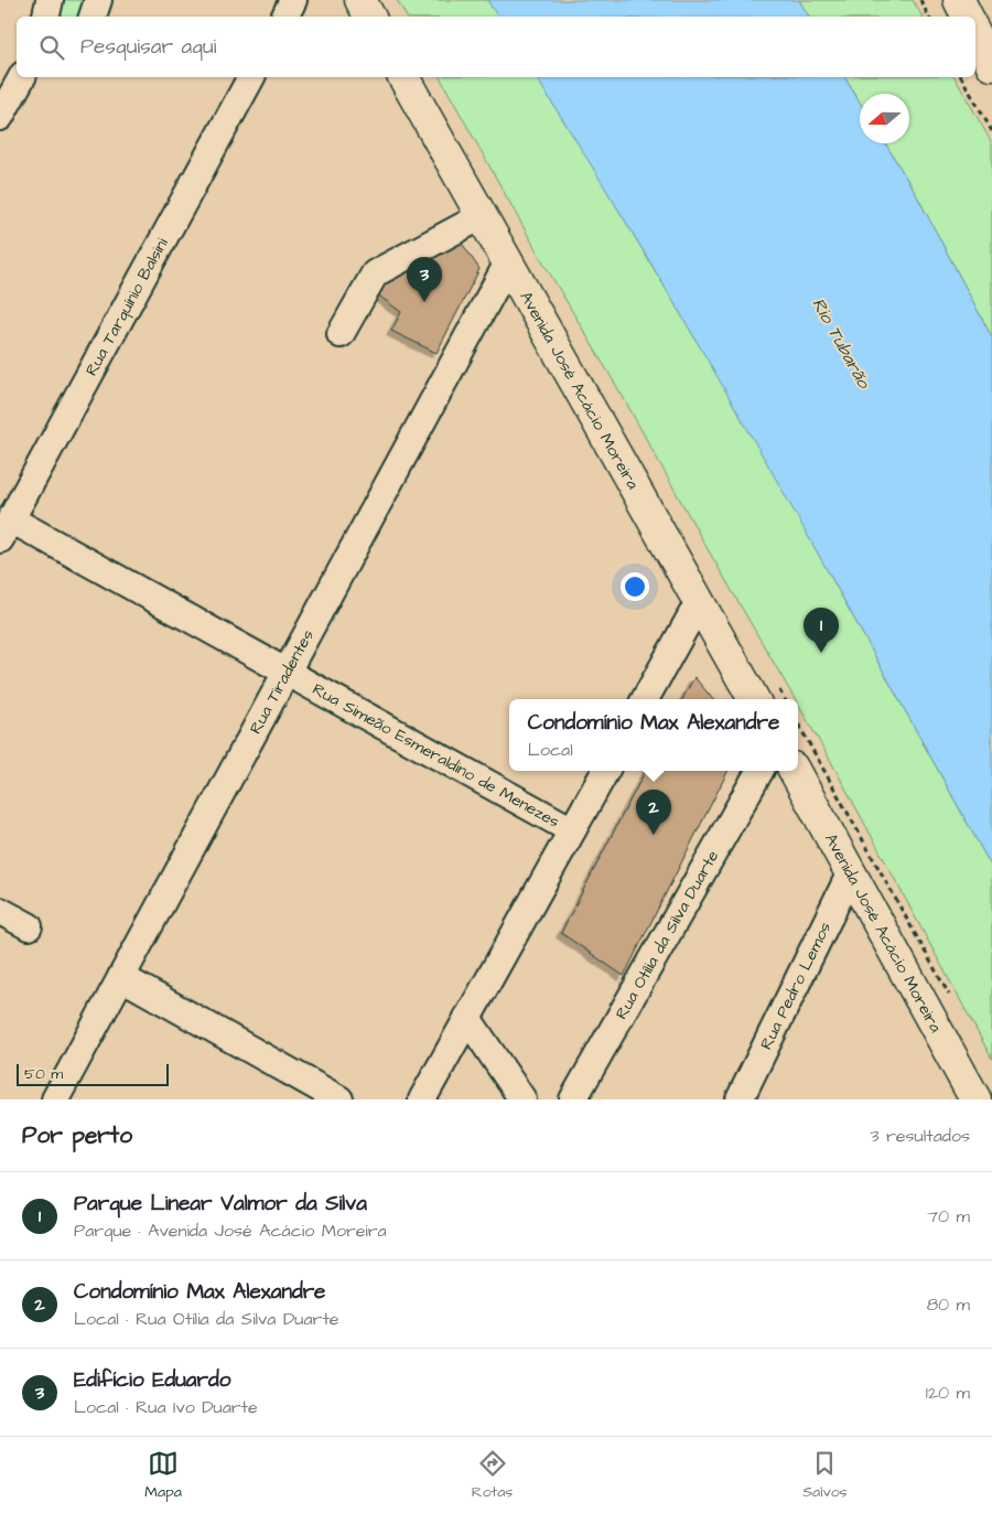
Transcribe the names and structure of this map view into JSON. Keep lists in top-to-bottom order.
{
  "streets": {
    "main road": ["Avenida José Acácio Moreira"],
    "street": [
      "Rua Tarquínio Balsini",
      "Rua Tiradentes",
      "Rua Simeão Esmeraldino de Menezes",
      "Rua Otília da Silva Duarte",
      "Rua Pedro Lemos"
    ]
  },
  "crossings": [
    ["Rua Tarquínio Balsini", "Rua Simeão Esmeraldino de Menezes"],
    ["Avenida José Acácio Moreira", "Rua Tiradentes"],
    ["Avenida José Acácio Moreira", "Rua Pedro Lemos"],
    ["Rua Tiradentes", "Rua Simeão Esmeraldino de Menezes"]
  ],
  "water": ["Rio Tubarão"],
  "scale_bar": "50 m",
  "north": "left",
  "page": {
    "search": "Pesquisar aqui",
    "pins": ["3", "1", "2"],
    "popup": ["Condomínio Max Alexandre", "Local"],
    "scale": "50 m",
    "heading": ["Por perto", "3 resultados"],
    "list": [
      {
        "mark": "1",
        "name": "Parque Linear Valmor da Silva",
        "note": "Parque · Avenida José Acácio Moreira",
        "value": "70 m"
      },
      {
        "mark": "2",
        "name": "Condomínio Max Alexandre",
        "note": "Local · Rua Otília da Silva Duarte",
        "value": "80 m"
      },
      {
        "mark": "3",
        "name": "Edifício Eduardo",
        "note": "Local · Rua Ivo Duarte",
        "value": "120 m"
      }
    ],
    "nav": ["Mapa", "Rotas", "Salvos"]
  }
}
